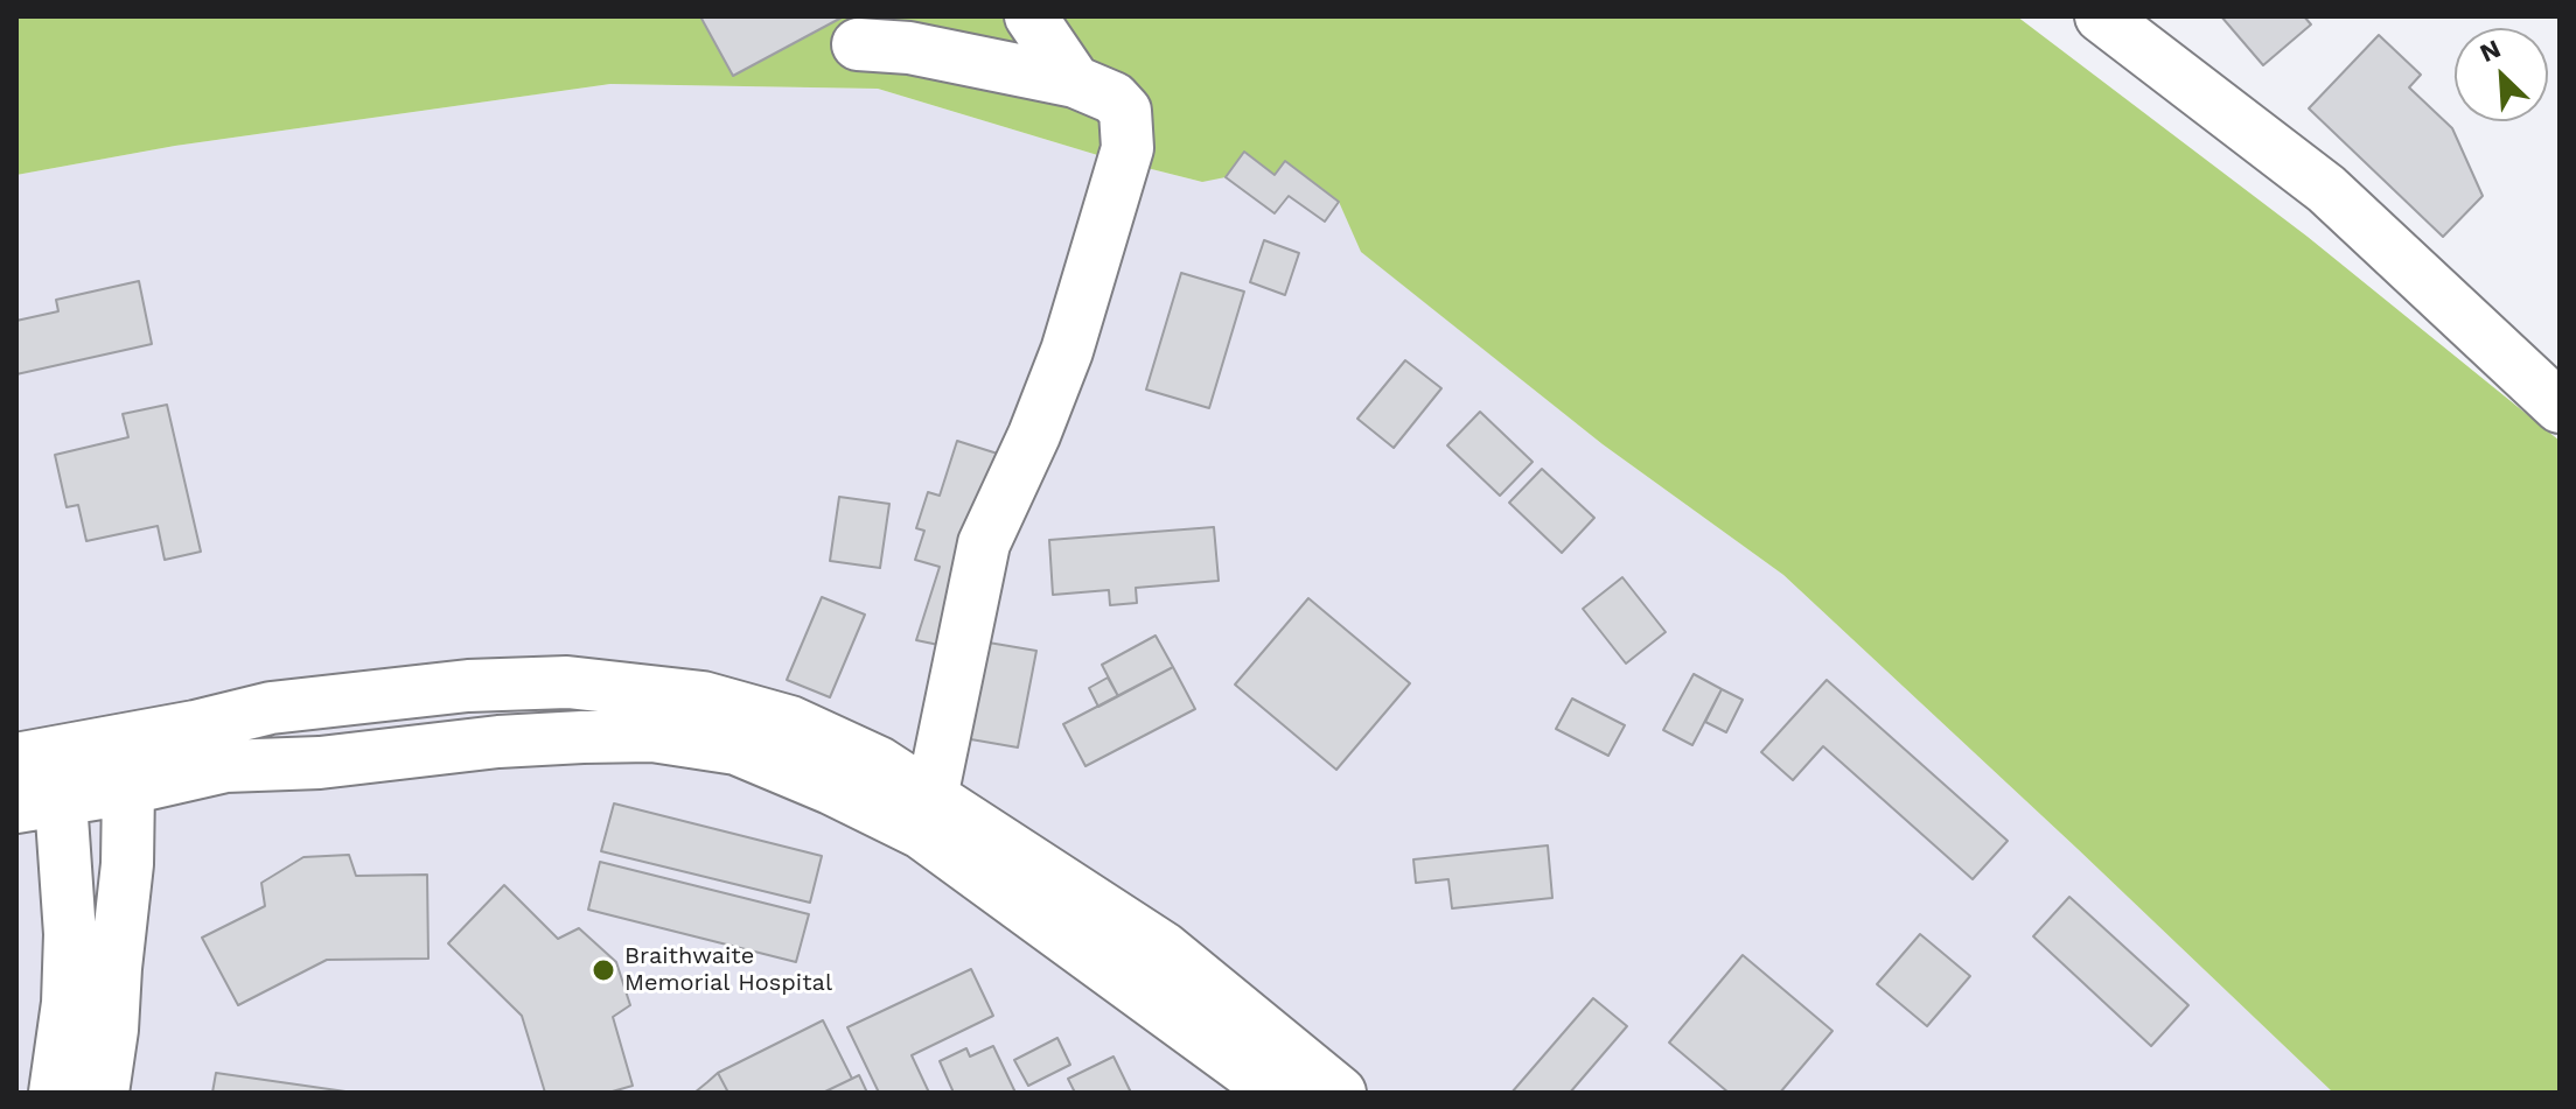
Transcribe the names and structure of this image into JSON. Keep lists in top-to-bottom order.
{
  "places": ["Braithwaite Memorial Hospital"],
  "north": "top left"
}
